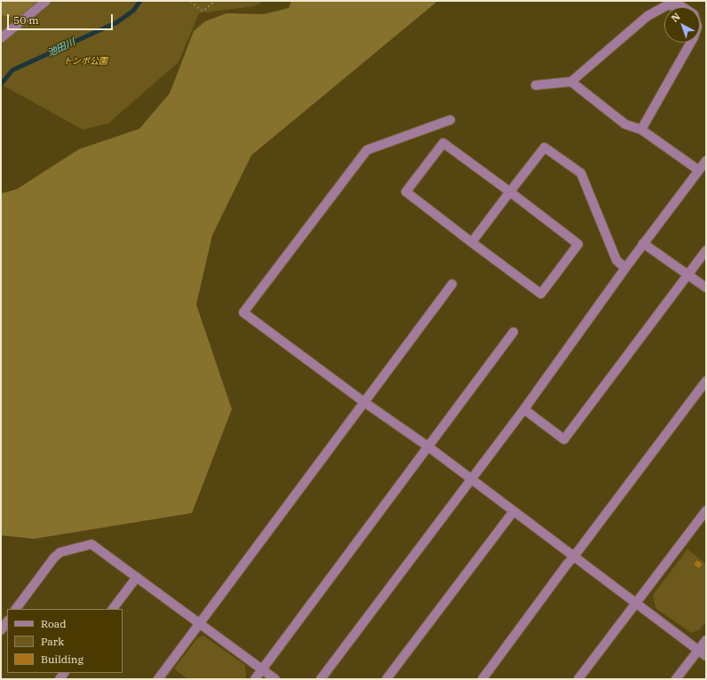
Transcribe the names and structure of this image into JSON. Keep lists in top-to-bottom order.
{
  "water": ["池田川"],
  "parks": ["トンボ公園"],
  "legend": ["Road", "Park", "Building"],
  "scale_bar": "50 m",
  "north": "top left"
}
